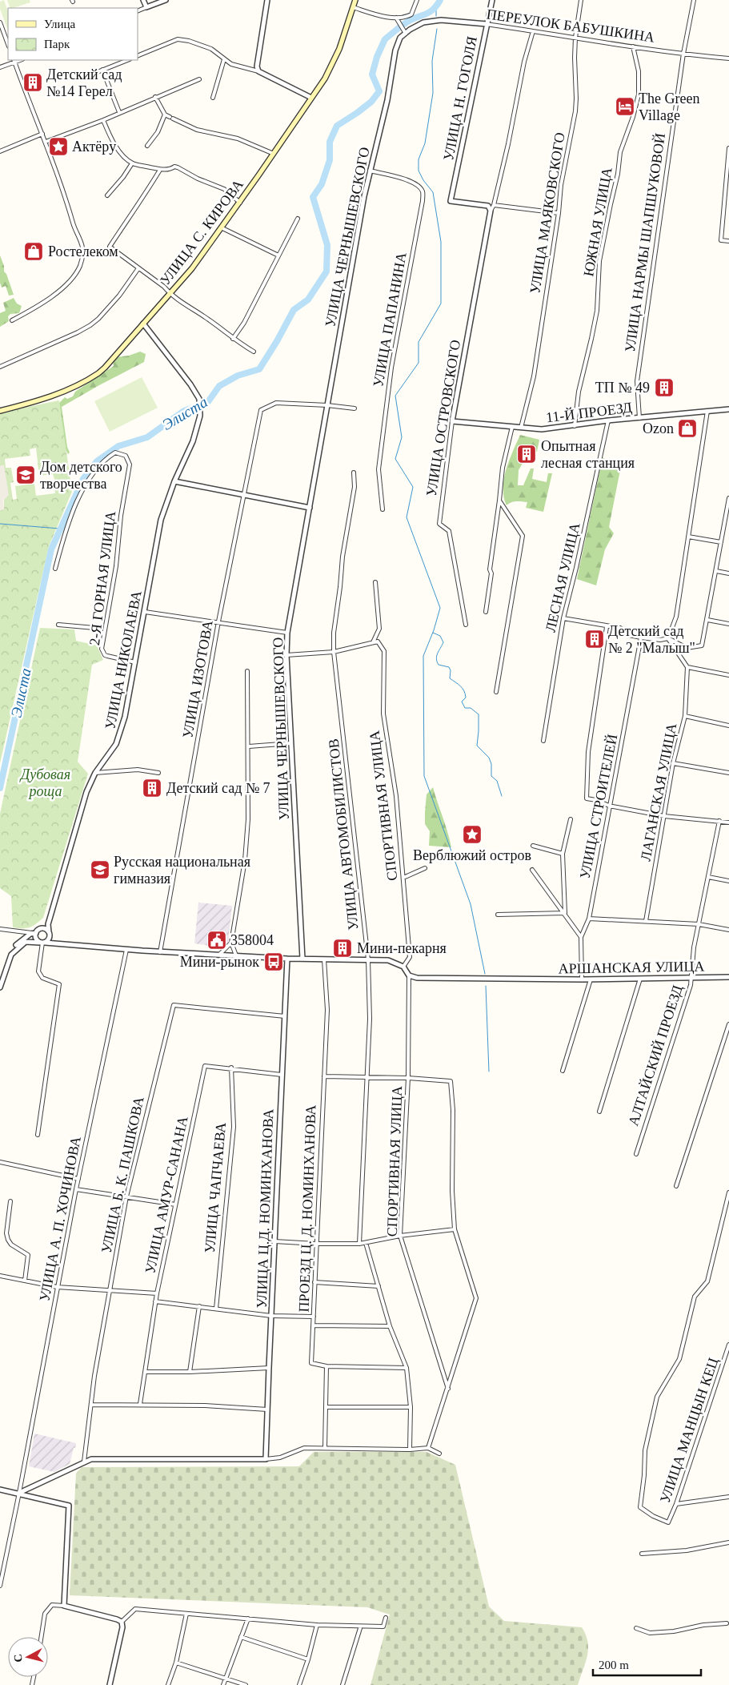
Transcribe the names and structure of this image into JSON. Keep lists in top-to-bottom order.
{
  "streets": {
    "main road": ["УЛИЦА С. КИРОВА"],
    "street": [
      "ПЕРЕУЛОК БАБУШКИНА",
      "УЛИЦА Н. ГОГОЛЯ",
      "УЛИЦА МАЯКОВСКОГО",
      "ЮЖНАЯ УЛИЦА",
      "УЛИЦА ЧЕРНЫШЕВСКОГО",
      "УЛИЦА НАРМЫ ШАПШУКОВОЙ",
      "УЛИЦА ПАПАНИНА",
      "11-Й ПРОЕЗД",
      "УЛИЦА ОСТРОВСКОГО",
      "ЛЕСНАЯ УЛИЦА",
      "2-Я ГОРНАЯ УЛИЦА",
      "УЛИЦА НИКОЛАЕВА",
      "УЛИЦА ИЗОТОВА",
      "ЛАГАНСКАЯ УЛИЦА",
      "СПОРТИВНАЯ УЛИЦА",
      "УЛИЦА СТРОИТЕЛЕЙ",
      "УЛИЦА АВТОМОБИЛИСТОВ",
      "АРШАНСКАЯ УЛИЦА",
      "АЛТАЙСКИЙ ПРОЕЗД",
      "УЛИЦА Б. К. ПАШКОВА",
      "УЛИЦА ЧАПЧАЕВА",
      "УЛИЦА АМУР-САНАНА",
      "УЛИЦА Ц.Д. НОМИНХАНОВА",
      "ПРОЕЗД Ц. Д. НОМИНХАНОВА",
      "УЛИЦА А. П. ХОЧИНОВА",
      "УЛИЦА МАНЦЫН КЕЦ"
    ]
  },
  "crossings": [
    ["ПЕРЕУЛОК БАБУШКИНА", "УЛИЦА Н. ГОГОЛЯ"],
    ["ПЕРЕУЛОК БАБУШКИНА", "УЛИЦА МАЯКОВСКОГО"],
    ["ПЕРЕУЛОК БАБУШКИНА", "ЮЖНАЯ УЛИЦА"],
    ["ПЕРЕУЛОК БАБУШКИНА", "УЛИЦА ЧЕРНЫШЕВСКОГО"],
    ["ПЕРЕУЛОК БАБУШКИНА", "УЛИЦА НАРМЫ ШАПШУКОВОЙ"],
    ["ПЕРЕУЛОК БАБУШКИНА", "УЛИЦА ОСТРОВСКОГО"],
    ["УЛИЦА Н. ГОГОЛЯ", "УЛИЦА ОСТРОВСКОГО"],
    ["УЛИЦА МАЯКОВСКОГО", "11-Й ПРОЕЗД"],
    ["ЮЖНАЯ УЛИЦА", "11-Й ПРОЕЗД"],
    ["УЛИЦА С. КИРОВА", "УЛИЦА НИКОЛАЕВА"],
    ["УЛИЦА ЧЕРНЫШЕВСКОГО", "УЛИЦА ПАПАНИНА"],
    ["УЛИЦА ЧЕРНЫШЕВСКОГО", "УЛИЦА ИЗОТОВА"],
    ["УЛИЦА НАРМЫ ШАПШУКОВОЙ", "11-Й ПРОЕЗД"],
    ["11-Й ПРОЕЗД", "УЛИЦА ОСТРОВСКОГО"],
    ["11-Й ПРОЕЗД", "ЛЕСНАЯ УЛИЦА"],
    ["2-Я ГОРНАЯ УЛИЦА", "УЛИЦА НИКОЛАЕВА"],
    ["СПОРТИВНАЯ УЛИЦА", "АРШАНСКАЯ УЛИЦА"],
    ["УЛИЦА СТРОИТЕЛЕЙ", "АРШАНСКАЯ УЛИЦА"],
    ["АРШАНСКАЯ УЛИЦА", "АЛТАЙСКИЙ ПРОЕЗД"],
    ["УЛИЦА Б. К. ПАШКОВА", "УЛИЦА Ц.Д. НОМИНХАНОВА"],
    ["УЛИЦА ЧАПЧАЕВА", "УЛИЦА АМУР-САНАНА"],
    ["УЛИЦА АМУР-САНАНА", "УЛИЦА Ц.Д. НОМИНХАНОВА"]
  ],
  "water": ["Элиста"],
  "parks": ["Дубовая роща"],
  "places": {
    "building": [
      "Детский сад №14 Герел",
      "ТП № 49",
      "Опытная лесная станция",
      "Детский сад № 2 \"Малыш\"",
      "Детский сад № 7",
      "Мини-пекарня"
    ],
    "hotel": ["The Green Village"],
    "place": ["Актёру", "Верблюжий остров"],
    "shop": ["Ростелеком", "Ozon"],
    "school or university": ["Дом детского творчества", "Русская национальная гимназия"],
    "public building": ["358004"],
    "bus stop": ["Мини-рынок"]
  },
  "legend": ["Улица", "Парк"],
  "scale_bar": "200 m",
  "north": "left"
}
